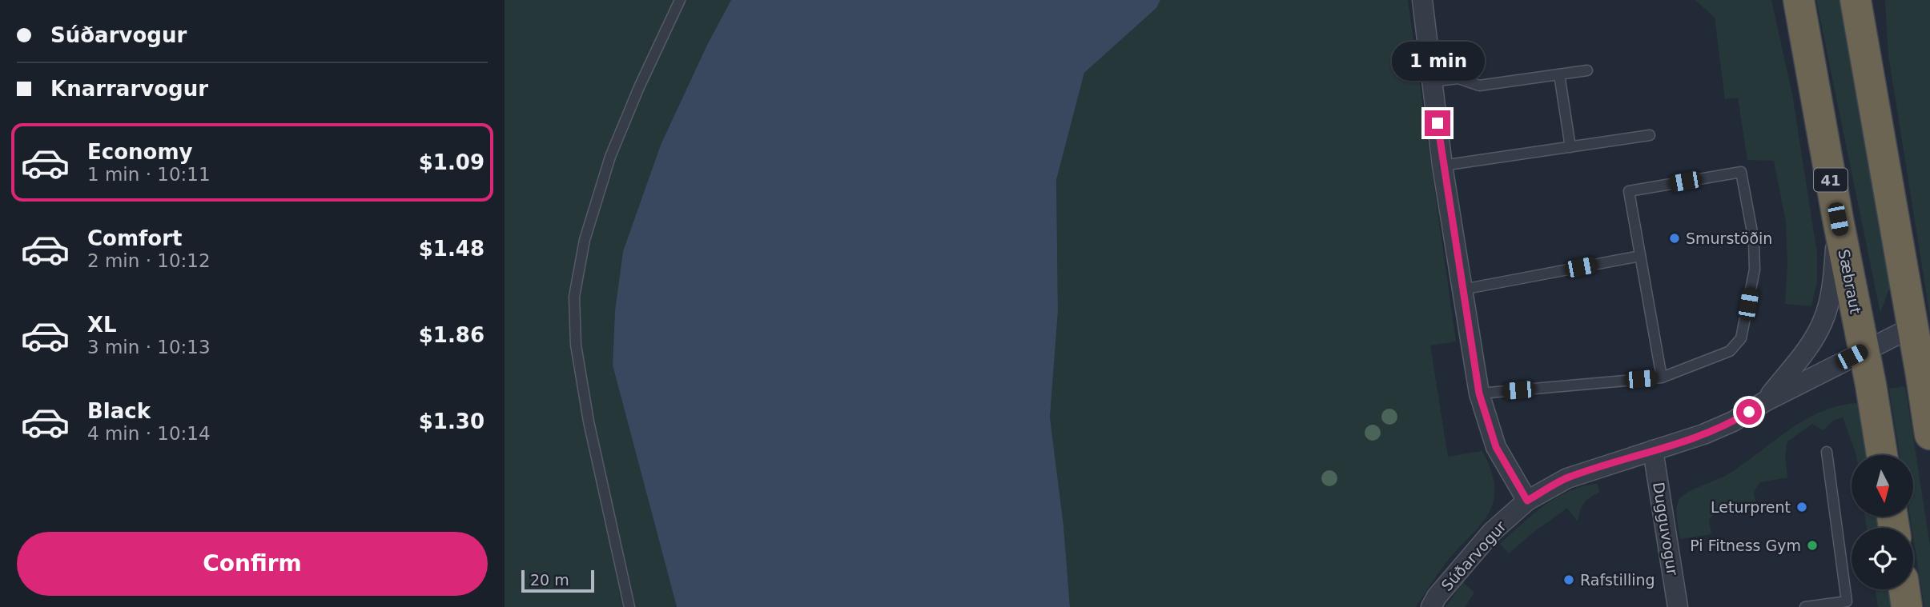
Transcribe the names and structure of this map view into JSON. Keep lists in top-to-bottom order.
{
  "streets": {
    "highway": ["41", "Sæbraut"],
    "street": ["Dugguvogur", "Súðarvogur"]
  },
  "crossings": [
    ["Sæbraut", "Súðarvogur"],
    ["Dugguvogur", "Súðarvogur"]
  ],
  "places": [
    "Smurstöðin",
    "Leturprent",
    "Pi Fitness Gym",
    "Rafstilling"
  ],
  "scale_bar": "20 m",
  "north": "bottom",
  "page": {
    "banner": ["Súðarvogur", "Knarrarvogur"],
    "bubble": "1 min",
    "list": [
      {
        "name": "Economy",
        "note": "1 min · 10:11",
        "value": "$1.09"
      },
      {
        "name": "Comfort",
        "note": "2 min · 10:12",
        "value": "$1.48"
      },
      {
        "name": "XL",
        "note": "3 min · 10:13",
        "value": "$1.86"
      },
      {
        "name": "Black",
        "note": "4 min · 10:14",
        "value": "$1.30"
      }
    ],
    "buttons": "Confirm",
    "scale": "20 m"
  }
}
